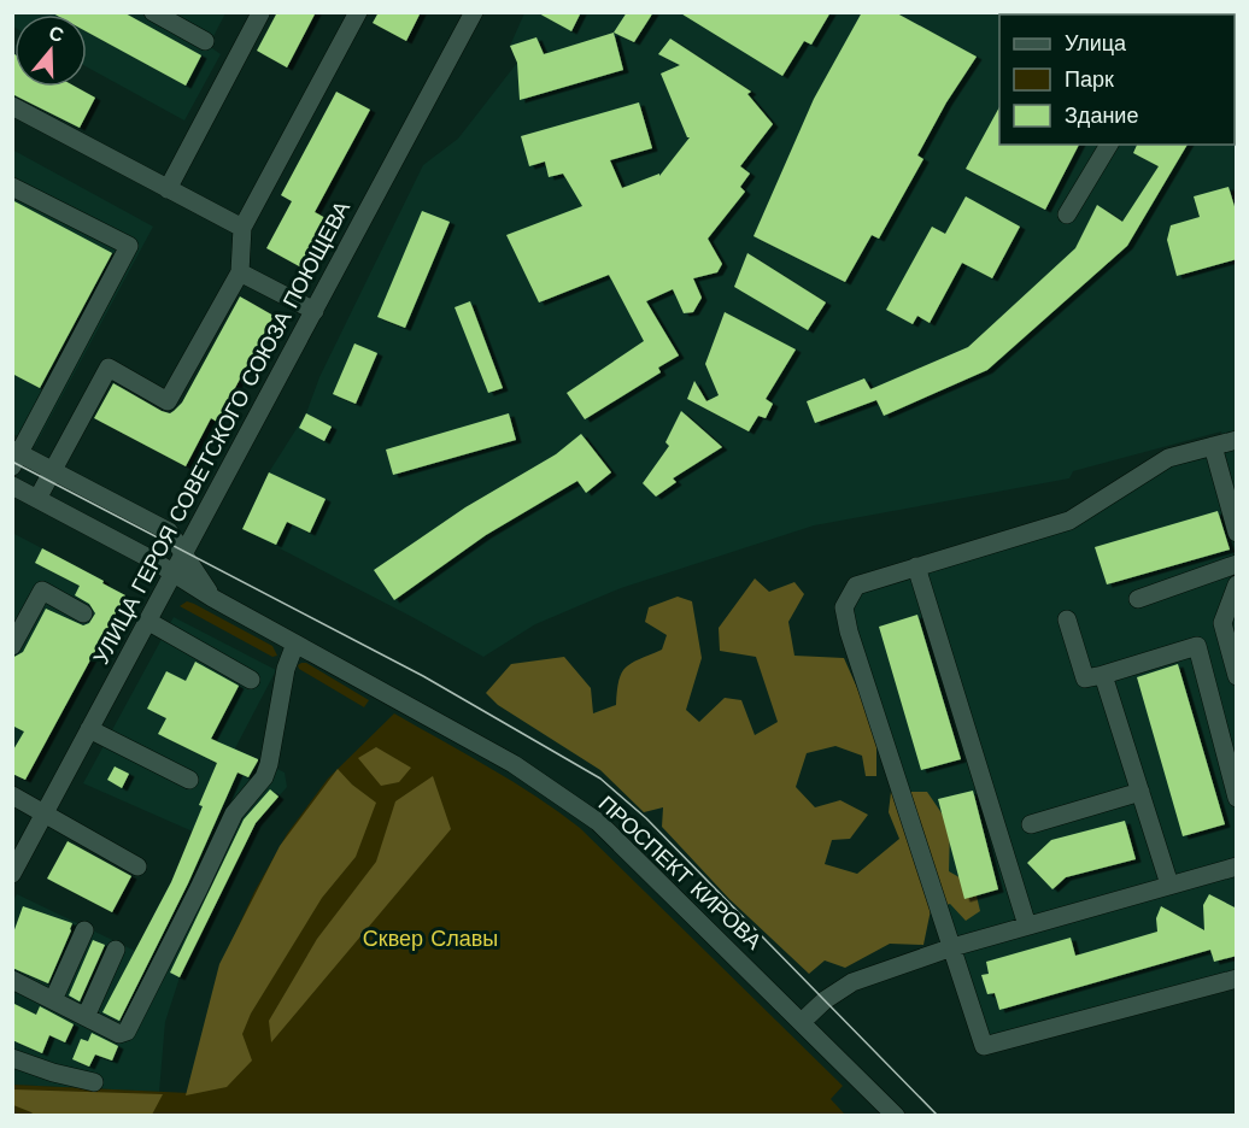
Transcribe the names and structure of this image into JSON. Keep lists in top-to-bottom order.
{
  "streets": {
    "street": ["УЛИЦА ГЕРОЯ СОВЕТСКОГО СОЮЗА ПОЮЩЕВА", "ПРОСПЕКТ КИРОВА"]
  },
  "crossings": [
    ["УЛИЦА ГЕРОЯ СОВЕТСКОГО СОЮЗА ПОЮЩЕВА", "ПРОСПЕКТ КИРОВА"]
  ],
  "parks": ["Сквер Славы"],
  "legend": ["Улица", "Парк", "Здание"],
  "north": "top"
}
